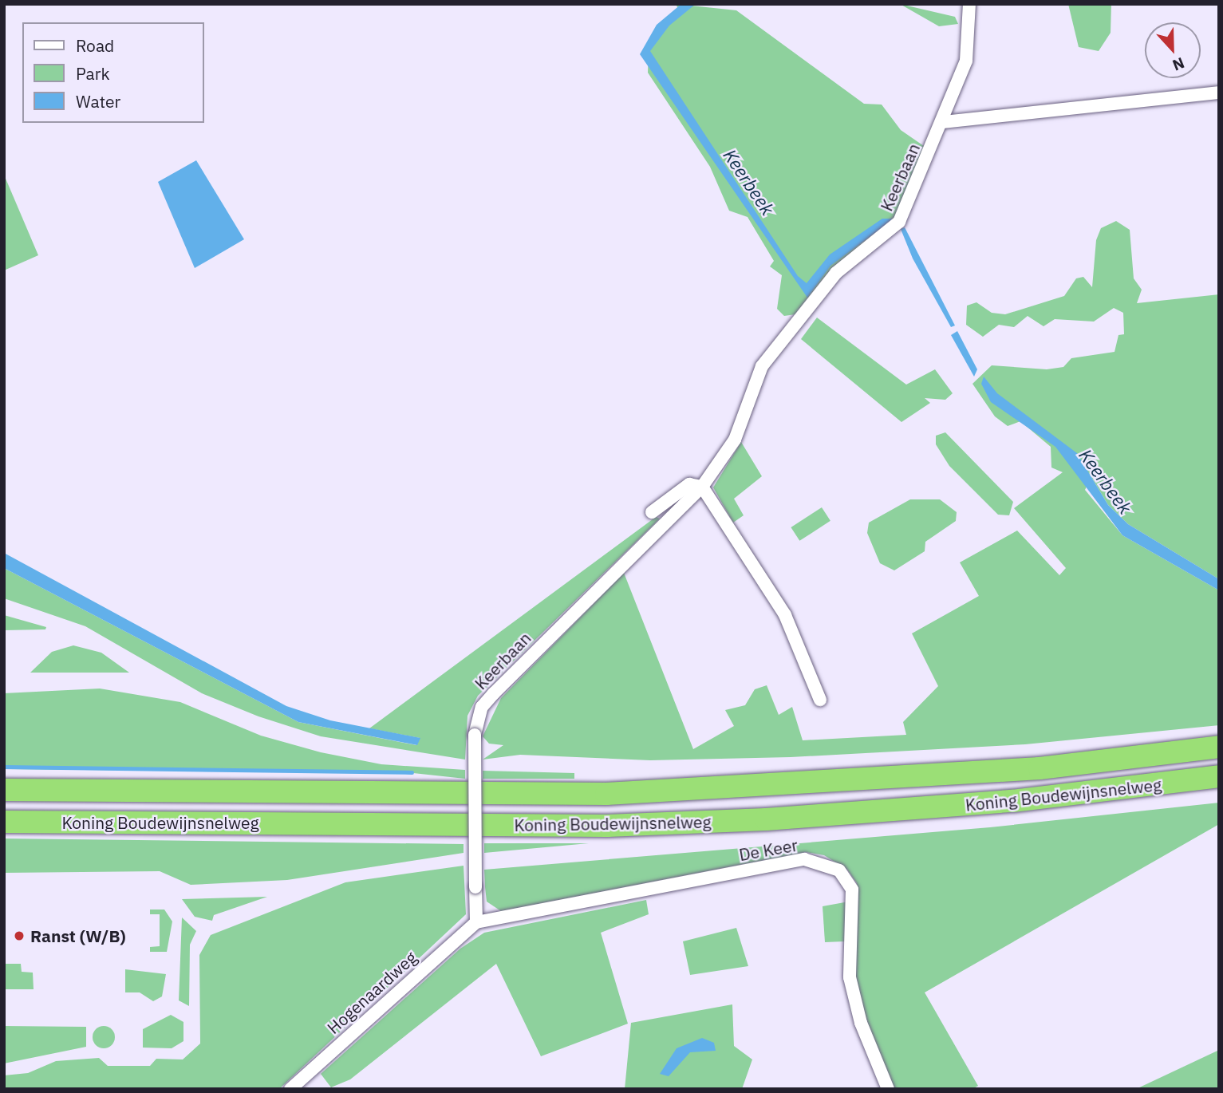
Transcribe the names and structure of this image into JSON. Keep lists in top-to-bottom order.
{
  "streets": {
    "highway": ["Koning Boudewijnsnelweg"],
    "street": ["Keerbaan", "De Keer", "Hogenaardweg"]
  },
  "crossings": [
    ["Keerbaan", "De Keer"],
    ["Keerbaan", "Hogenaardweg"],
    ["De Keer", "Hogenaardweg"]
  ],
  "water": ["Keerbeek"],
  "places": ["Ranst (W/B)"],
  "legend": ["Road", "Park", "Water"],
  "north": "bottom"
}
